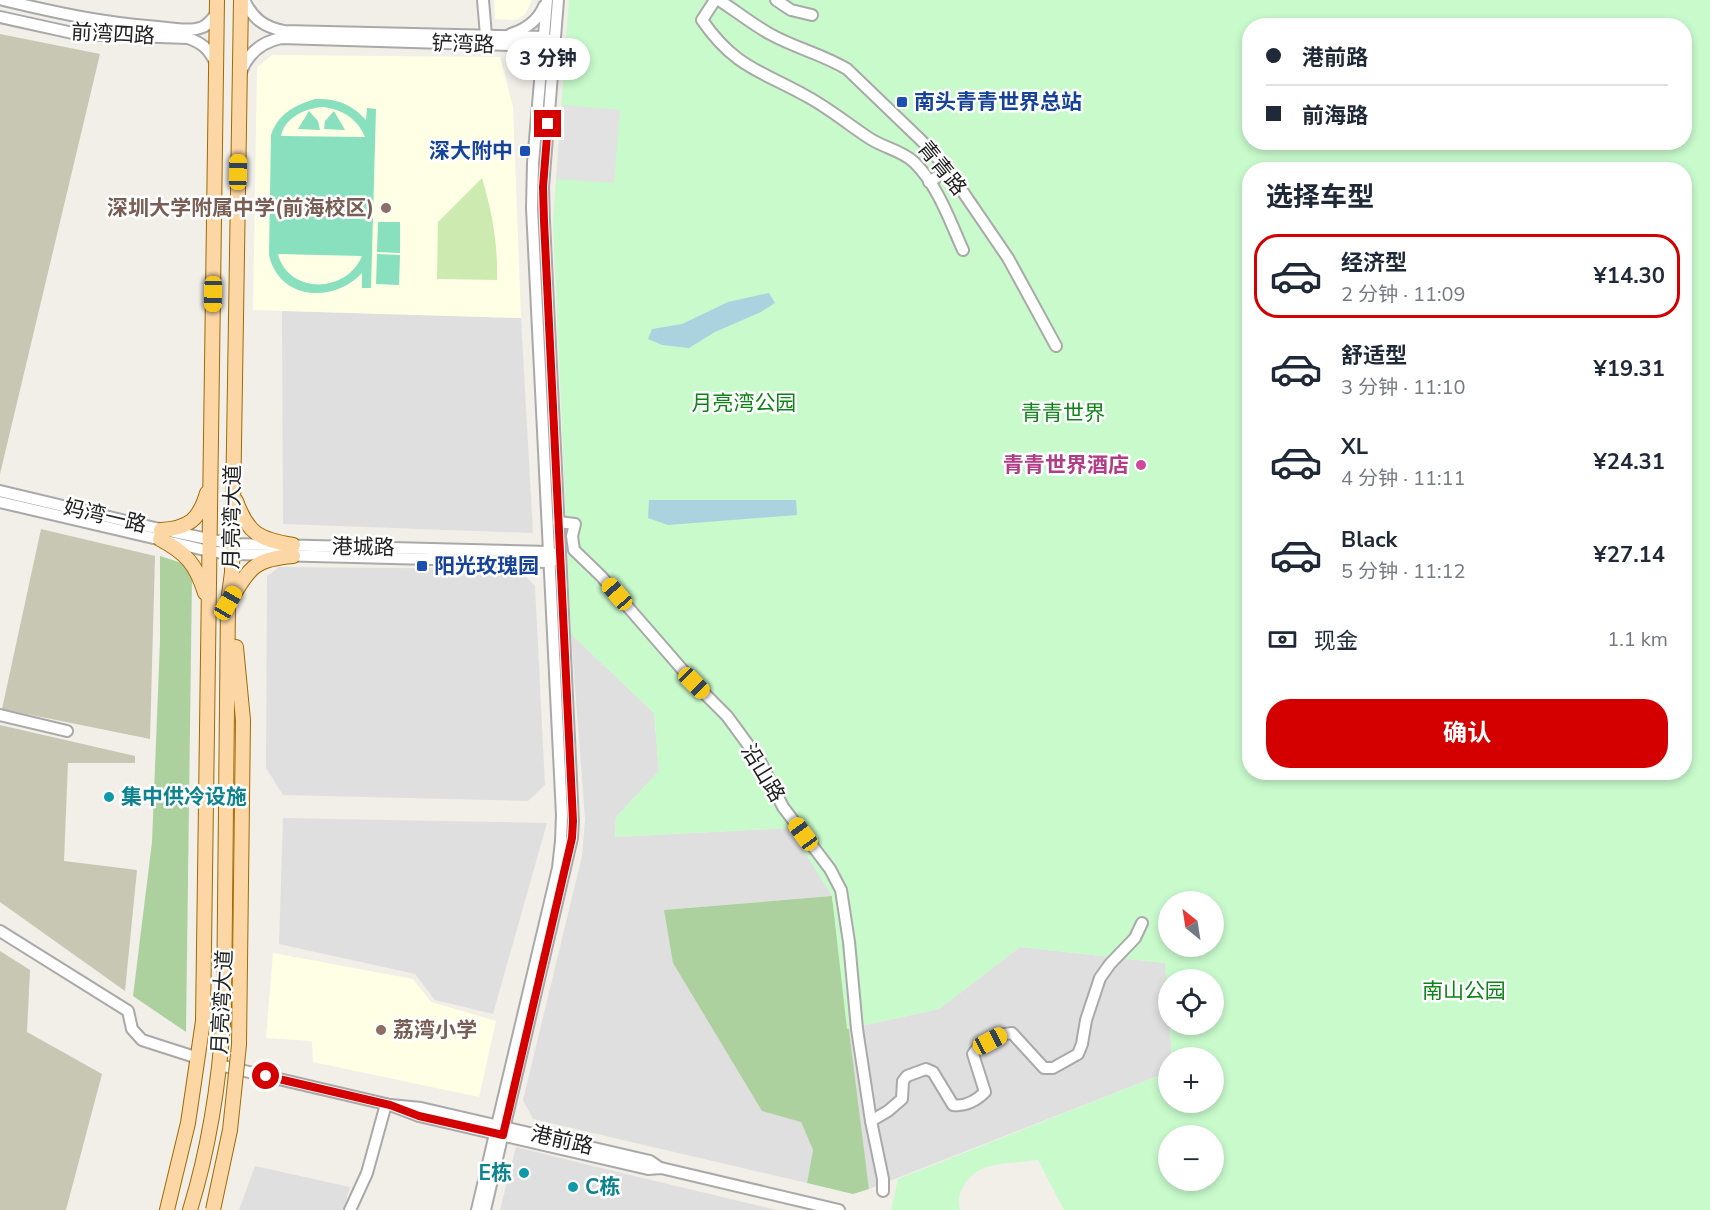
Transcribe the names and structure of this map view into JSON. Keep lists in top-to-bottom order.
{
  "streets": {
    "main road": ["月亮湾大道"],
    "street": [
      "前湾四路",
      "铲湾路",
      "青青路",
      "妈湾一路",
      "港城路",
      "沿山路",
      "港前路"
    ]
  },
  "crossings": [
    ["前湾四路", "月亮湾大道"],
    ["铲湾路", "月亮湾大道"],
    ["妈湾一路", "月亮湾大道"],
    ["妈湾一路", "港城路"],
    ["月亮湾大道", "港城路"],
    ["月亮湾大道", "港前路"]
  ],
  "parks": ["月亮湾公园", "青青世界", "南山公园"],
  "places": {
    "transit": ["南头青青世界总站", "深大附中", "阳光玫瑰园"],
    "other": [
      "深圳大学附属中学(前海校区)",
      "青青世界酒店",
      "集中供冷设施",
      "荔湾小学",
      "E栋",
      "C栋"
    ]
  },
  "north": "top left",
  "page": {
    "banner": ["港前路", "前海路"],
    "bubble": "3 分钟",
    "heading": "选择车型",
    "list": [
      {
        "name": "经济型",
        "note": "2 分钟 · 11:09",
        "value": "¥14.30"
      },
      {
        "name": "舒适型",
        "note": "3 分钟 · 11:10",
        "value": "¥19.31"
      },
      {
        "name": "XL",
        "note": "4 分钟 · 11:11",
        "value": "¥24.31"
      },
      {
        "name": "Black",
        "note": "5 分钟 · 11:12",
        "value": "¥27.14"
      }
    ],
    "pay": ["现金", "1.1 km"],
    "buttons": "确认",
    "map_buttons": ["+", "−"]
  }
}
